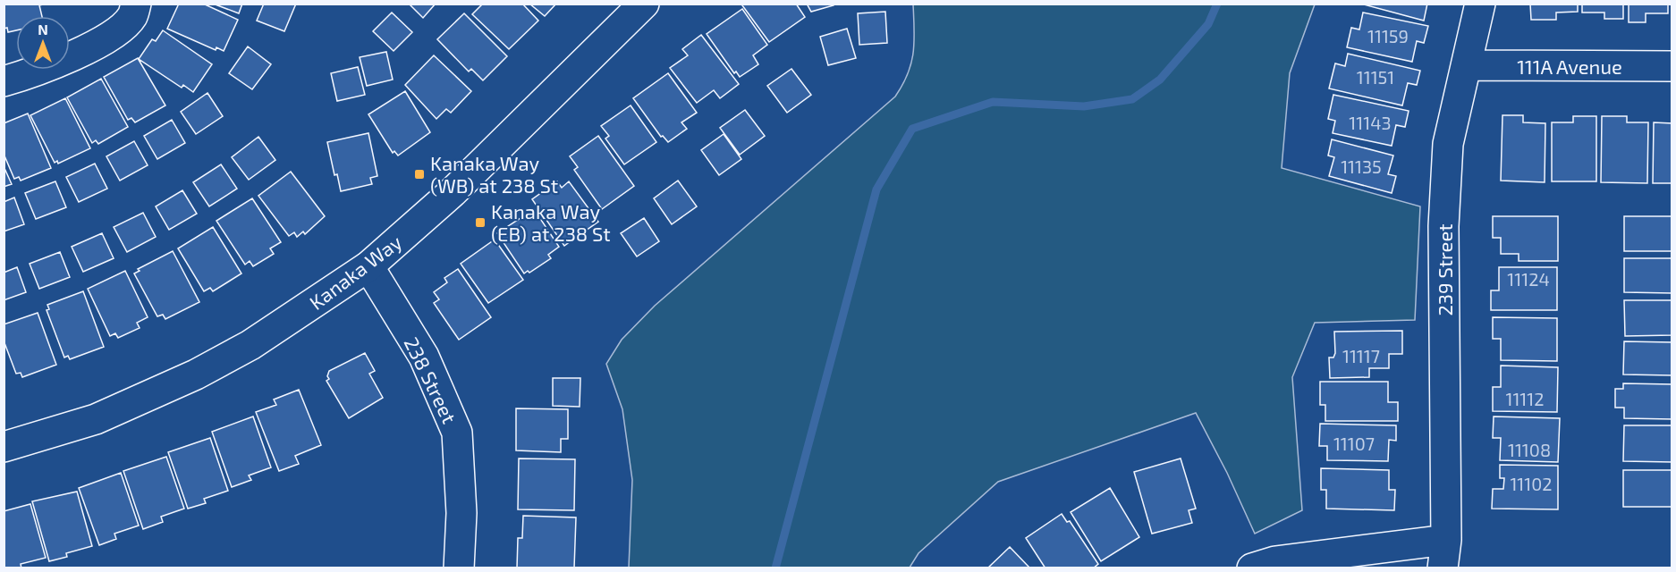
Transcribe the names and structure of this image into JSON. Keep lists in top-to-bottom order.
{
  "streets": {
    "street": [
      "111A Avenue",
      "239 Street",
      "Kanaka Way",
      "238 Street"
    ]
  },
  "crossings": [
    ["111A Avenue", "239 Street"],
    ["Kanaka Way", "238 Street"]
  ],
  "places": {
    "transit": ["Kanaka Way (WB) at 238 St", "Kanaka Way (EB) at 238 St"]
  },
  "house_numbers": [
    "11159",
    "11151",
    "11143",
    "11135",
    "11124",
    "11117",
    "11112",
    "11107",
    "11108",
    "11102"
  ],
  "north": "top"
}
